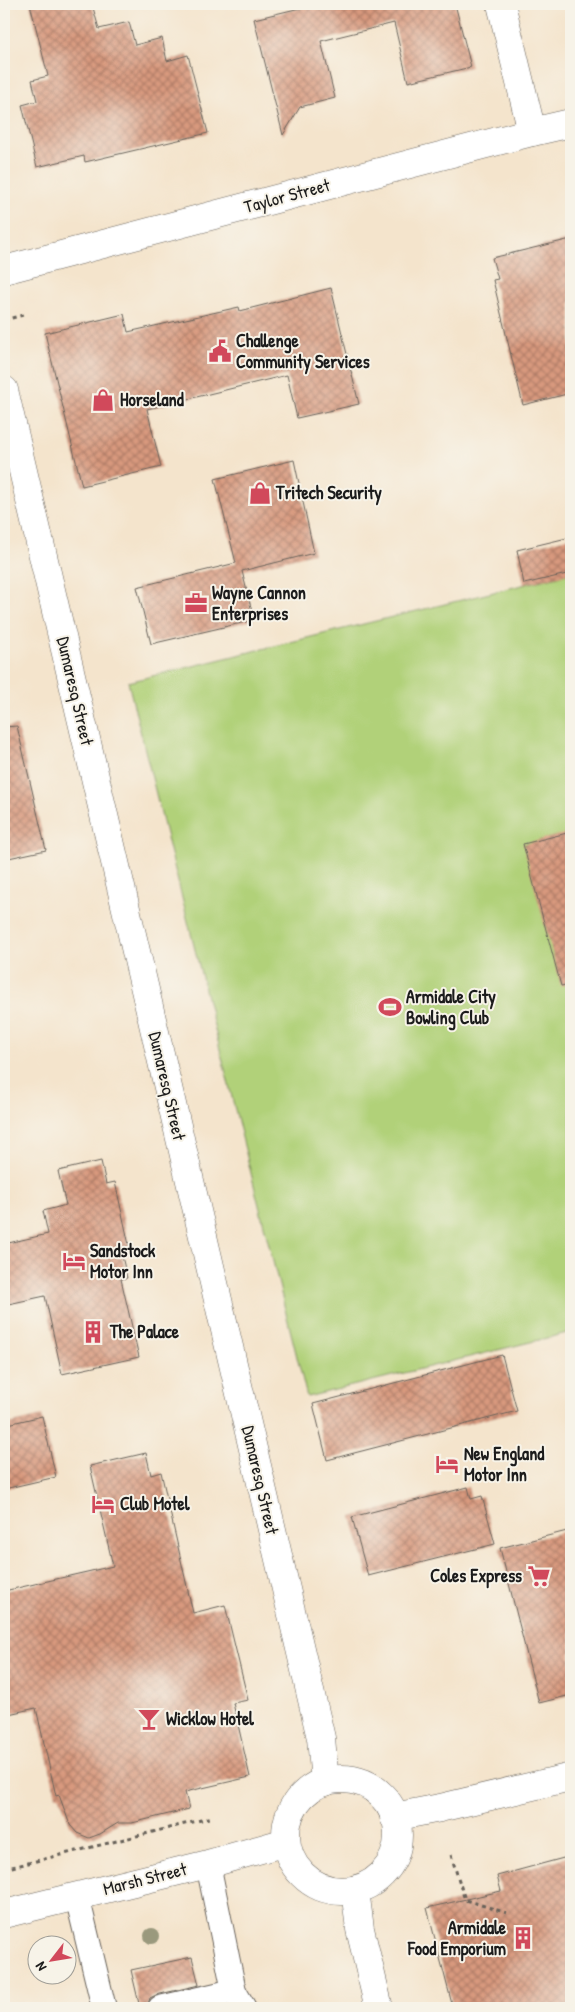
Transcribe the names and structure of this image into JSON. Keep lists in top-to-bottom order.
{
  "streets": {
    "street": ["Taylor Street", "Dumaresq Street", "Marsh Street"]
  },
  "crossings": [
    ["Dumaresq Street", "Marsh Street"]
  ],
  "places": {
    "public building": ["Challenge Community Services"],
    "shop": ["Horseland", "Tritech Security"],
    "office": ["Wayne Cannon Enterprises"],
    "sports": ["Armidale City Bowling Club"],
    "hotel": ["Sandstock Motor Inn", "New England Motor Inn", "Club Motel"],
    "building": ["The Palace", "Armidale Food Emporium"],
    "supermarket": ["Coles Express"],
    "bar": ["Wicklow Hotel"]
  },
  "north": "bottom left"
}
